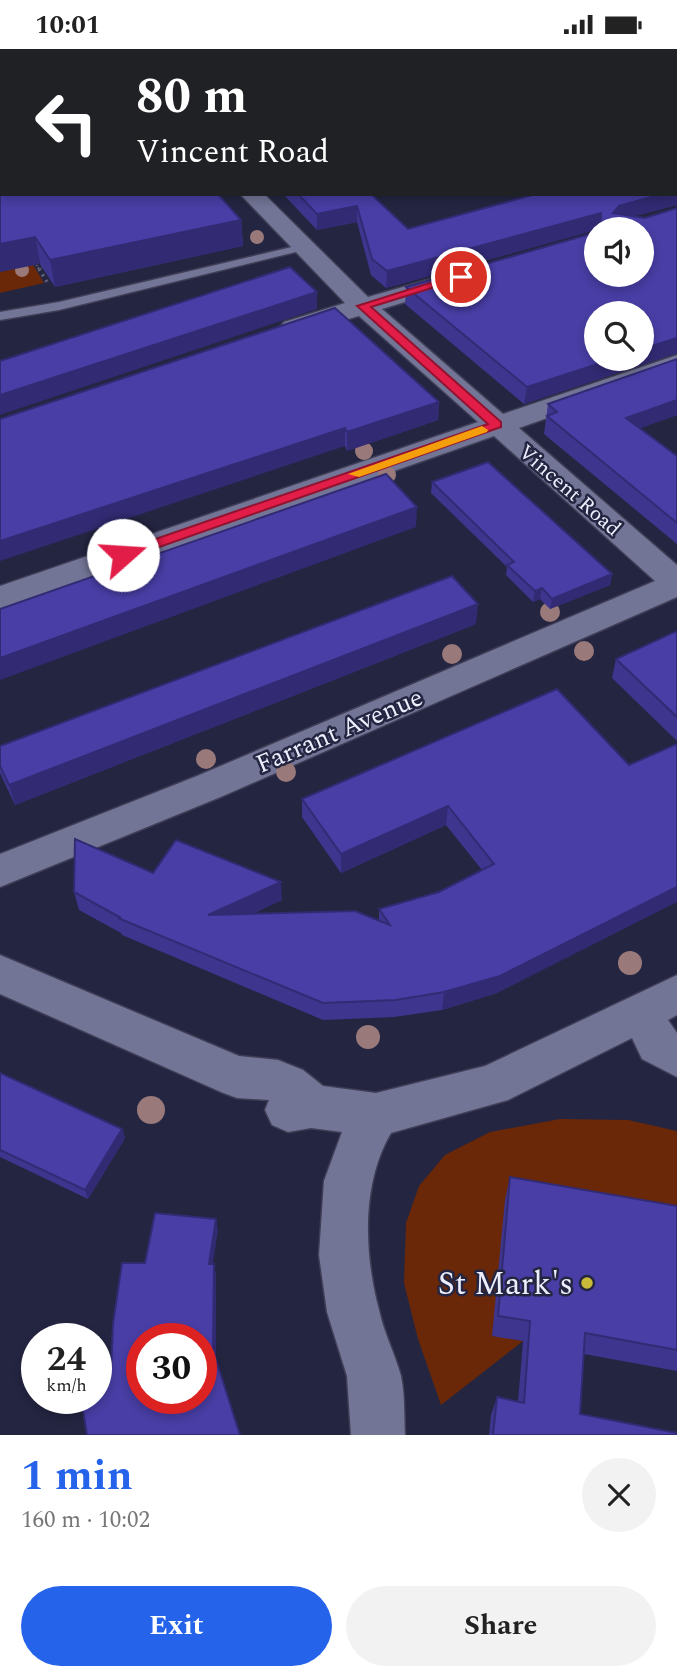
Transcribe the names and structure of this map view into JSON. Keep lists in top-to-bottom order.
{
  "streets": {
    "street": ["Vincent Road", "Farrant Avenue"]
  },
  "crossings": [
    ["Vincent Road", "Farrant Avenue"]
  ],
  "places": ["St Mark's"],
  "page": {
    "status": "10:01",
    "turn": ["80 m", "Vincent Road"],
    "speed": "24 km/h",
    "limit": "30",
    "heading": ["1 min", "160 m · 10:02"],
    "buttons": ["Exit", "Share"]
  }
}
